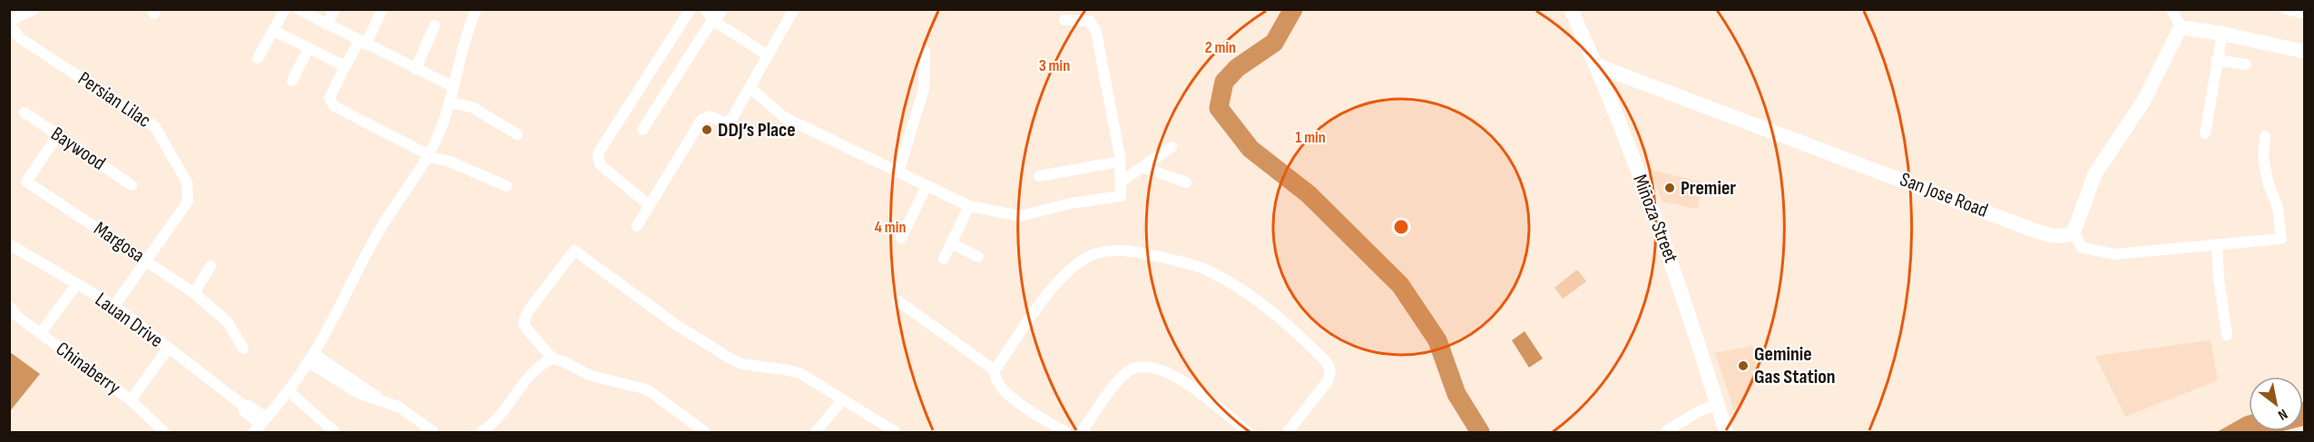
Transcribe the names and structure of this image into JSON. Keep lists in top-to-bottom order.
{
  "streets": {
    "street": [
      "Persian Lilac",
      "Baywood",
      "San Jose Road",
      "Miñoza Street",
      "Margosa",
      "Lauan Drive",
      "Chinaberry"
    ]
  },
  "crossings": [
    ["Persian Lilac", "Margosa"],
    ["Persian Lilac", "Lauan Drive"],
    ["Baywood", "Margosa"],
    ["San Jose Road", "Miñoza Street"]
  ],
  "places": ["DDJ’s Place", "Premier", "Geminie Gas Station"],
  "north": "bottom right",
  "rings": [
    "2 min",
    "3 min",
    "1 min",
    "4 min"
  ]
}
